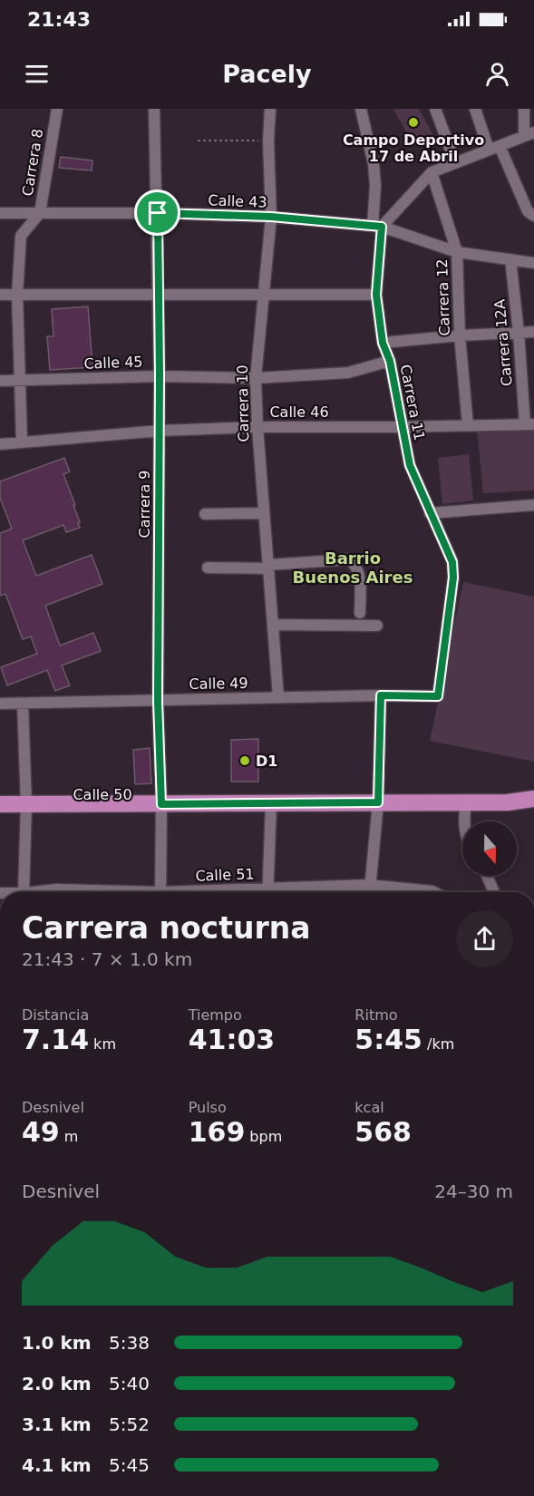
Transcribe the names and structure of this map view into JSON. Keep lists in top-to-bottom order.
{
  "streets": {
    "main road": ["Calle 50"],
    "street": [
      "Carrera 8",
      "Calle 43",
      "Carrera 12",
      "Carrera 12A",
      "Calle 45",
      "Carrera 11",
      "Carrera 10",
      "Calle 46",
      "Carrera 9",
      "Calle 49",
      "Calle 51"
    ]
  },
  "crossings": [
    ["Carrera 8", "Calle 43"],
    ["Carrera 8", "Calle 45"],
    ["Carrera 8", "Calle 46"],
    ["Calle 43", "Carrera 12"],
    ["Calle 43", "Carrera 12A"],
    ["Calle 43", "Carrera 11"],
    ["Calle 43", "Carrera 10"],
    ["Calle 43", "Carrera 9"],
    ["Carrera 12", "Calle 46"],
    ["Carrera 12A", "Calle 46"],
    ["Calle 45", "Carrera 11"],
    ["Calle 45", "Carrera 10"],
    ["Calle 45", "Carrera 9"],
    ["Carrera 11", "Calle 46"],
    ["Carrera 11", "Calle 49"],
    ["Carrera 10", "Calle 46"],
    ["Carrera 10", "Calle 49"],
    ["Calle 46", "Carrera 9"],
    ["Carrera 9", "Calle 49"],
    ["Carrera 9", "Calle 50"]
  ],
  "districts": ["Barrio Buenos Aires"],
  "places": ["Campo Deportivo 17 de Abril", "D1"],
  "north": "bottom",
  "page": {
    "status": "21:43",
    "header": "Pacely",
    "heading": ["Carrera nocturna", "21:43 · 7 × 1.0 km"],
    "stats": [
      ["Distancia", "7.14 km"],
      ["Tiempo", "41:03"],
      ["Ritmo", "5:45 /km"],
      ["Desnivel", "49 m"],
      ["Pulso", "169 bpm"],
      ["kcal", "568"]
    ],
    "chart": ["Desnivel", "24–30 m"],
    "list": [
      {
        "name": "1.0 km",
        "note": "5:38"
      },
      {
        "name": "2.0 km",
        "note": "5:40"
      },
      {
        "name": "3.1 km",
        "note": "5:52"
      },
      {
        "name": "4.1 km",
        "note": "5:45"
      }
    ]
  }
}
